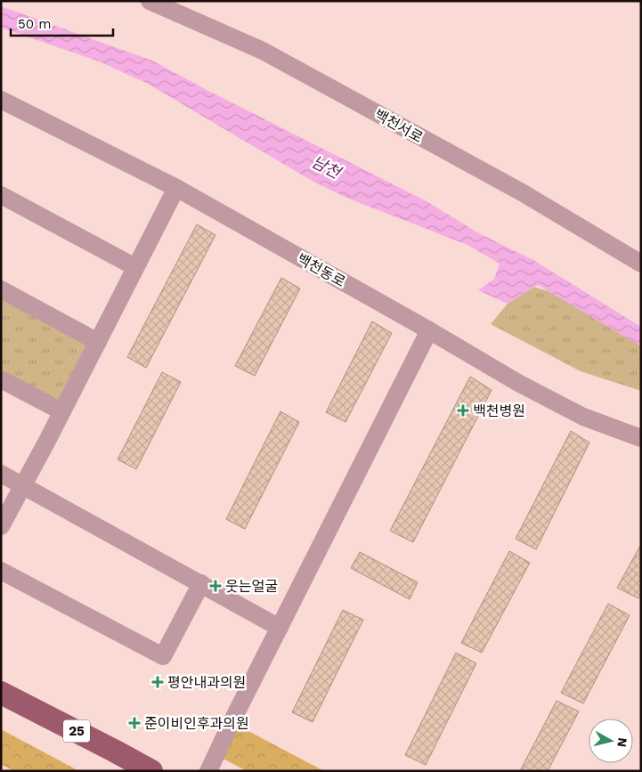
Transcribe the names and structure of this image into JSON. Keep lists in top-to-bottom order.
{
  "streets": {
    "main road": ["25"],
    "street": ["백천서로", "백천동로"]
  },
  "water": ["남천"],
  "places": {
    "health": [
      "백천병원",
      "웃는얼굴",
      "평안내과의원",
      "준이비인후과의원"
    ]
  },
  "scale_bar": "50 m",
  "north": "right"
}
